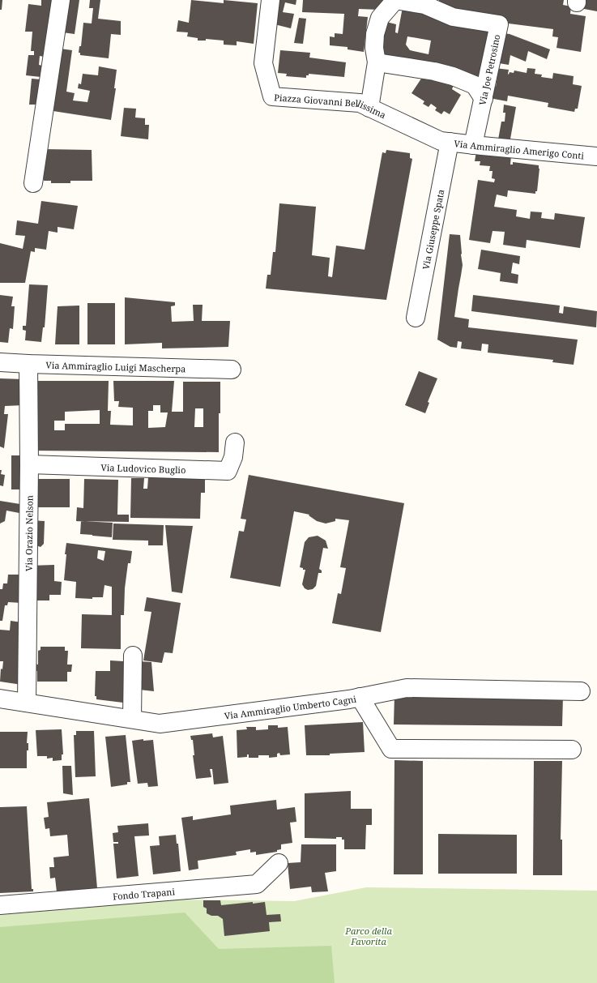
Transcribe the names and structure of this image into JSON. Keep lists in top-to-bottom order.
{
  "streets": {
    "street": [
      "Via Joe Petrosino",
      "Piazza Giovanni Bellissima",
      "Via Ammiraglio Amerigo Conti",
      "Via Giuseppe Spata",
      "Via Ammiraglio Luigi Mascherpa",
      "Via Ludovico Buglio",
      "Via Orazio Nelson",
      "Via Ammiraglio Umberto Cagni",
      "Fondo Trapani"
    ]
  },
  "crossings": [
    ["Via Joe Petrosino", "Via Ammiraglio Amerigo Conti"],
    ["Piazza Giovanni Bellissima", "Via Ammiraglio Amerigo Conti"],
    ["Piazza Giovanni Bellissima", "Via Giuseppe Spata"],
    ["Via Ammiraglio Amerigo Conti", "Via Giuseppe Spata"],
    ["Via Ammiraglio Luigi Mascherpa", "Via Orazio Nelson"],
    ["Via Ludovico Buglio", "Via Orazio Nelson"],
    ["Via Orazio Nelson", "Via Ammiraglio Umberto Cagni"]
  ],
  "parks": ["Parco della Favorita"]
}
